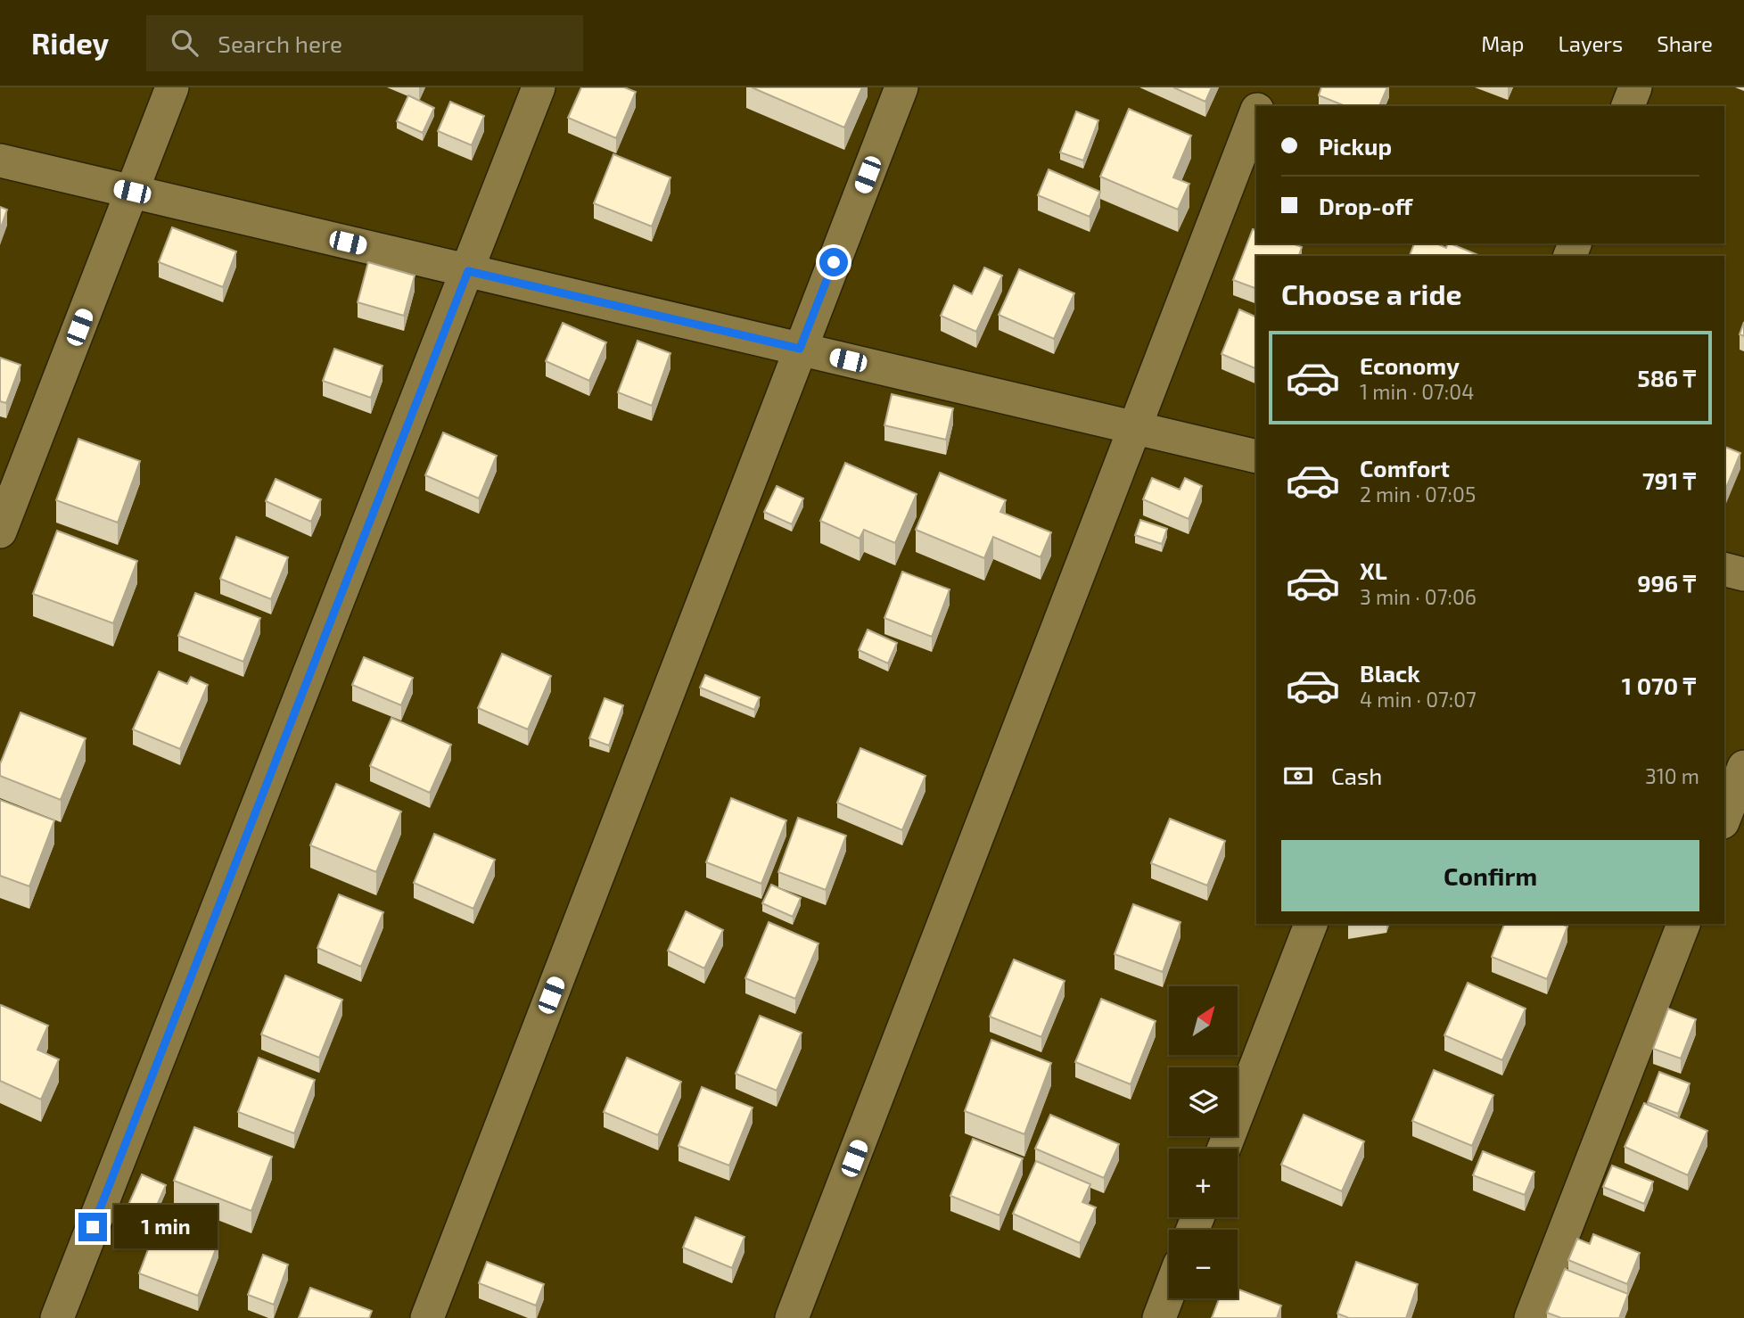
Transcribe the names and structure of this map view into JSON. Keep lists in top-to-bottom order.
{
  "north": "top right",
  "page": {
    "header": "Ridey",
    "search": "Search here",
    "nav": ["Map", "Layers", "Share"],
    "banner": ["Pickup", "Drop-off"],
    "heading": "Choose a ride",
    "list": [
      {
        "name": "Economy",
        "note": "1 min · 07:04",
        "value": "586 ₸"
      },
      {
        "name": "Comfort",
        "note": "2 min · 07:05",
        "value": "791 ₸"
      },
      {
        "name": "XL",
        "note": "3 min · 07:06",
        "value": "996 ₸"
      },
      {
        "name": "Black",
        "note": "4 min · 07:07",
        "value": "1 070 ₸"
      }
    ],
    "pay": ["Cash", "310 m"],
    "buttons": "Confirm",
    "map_buttons": ["+", "−"],
    "bubble": "1 min"
  }
}
